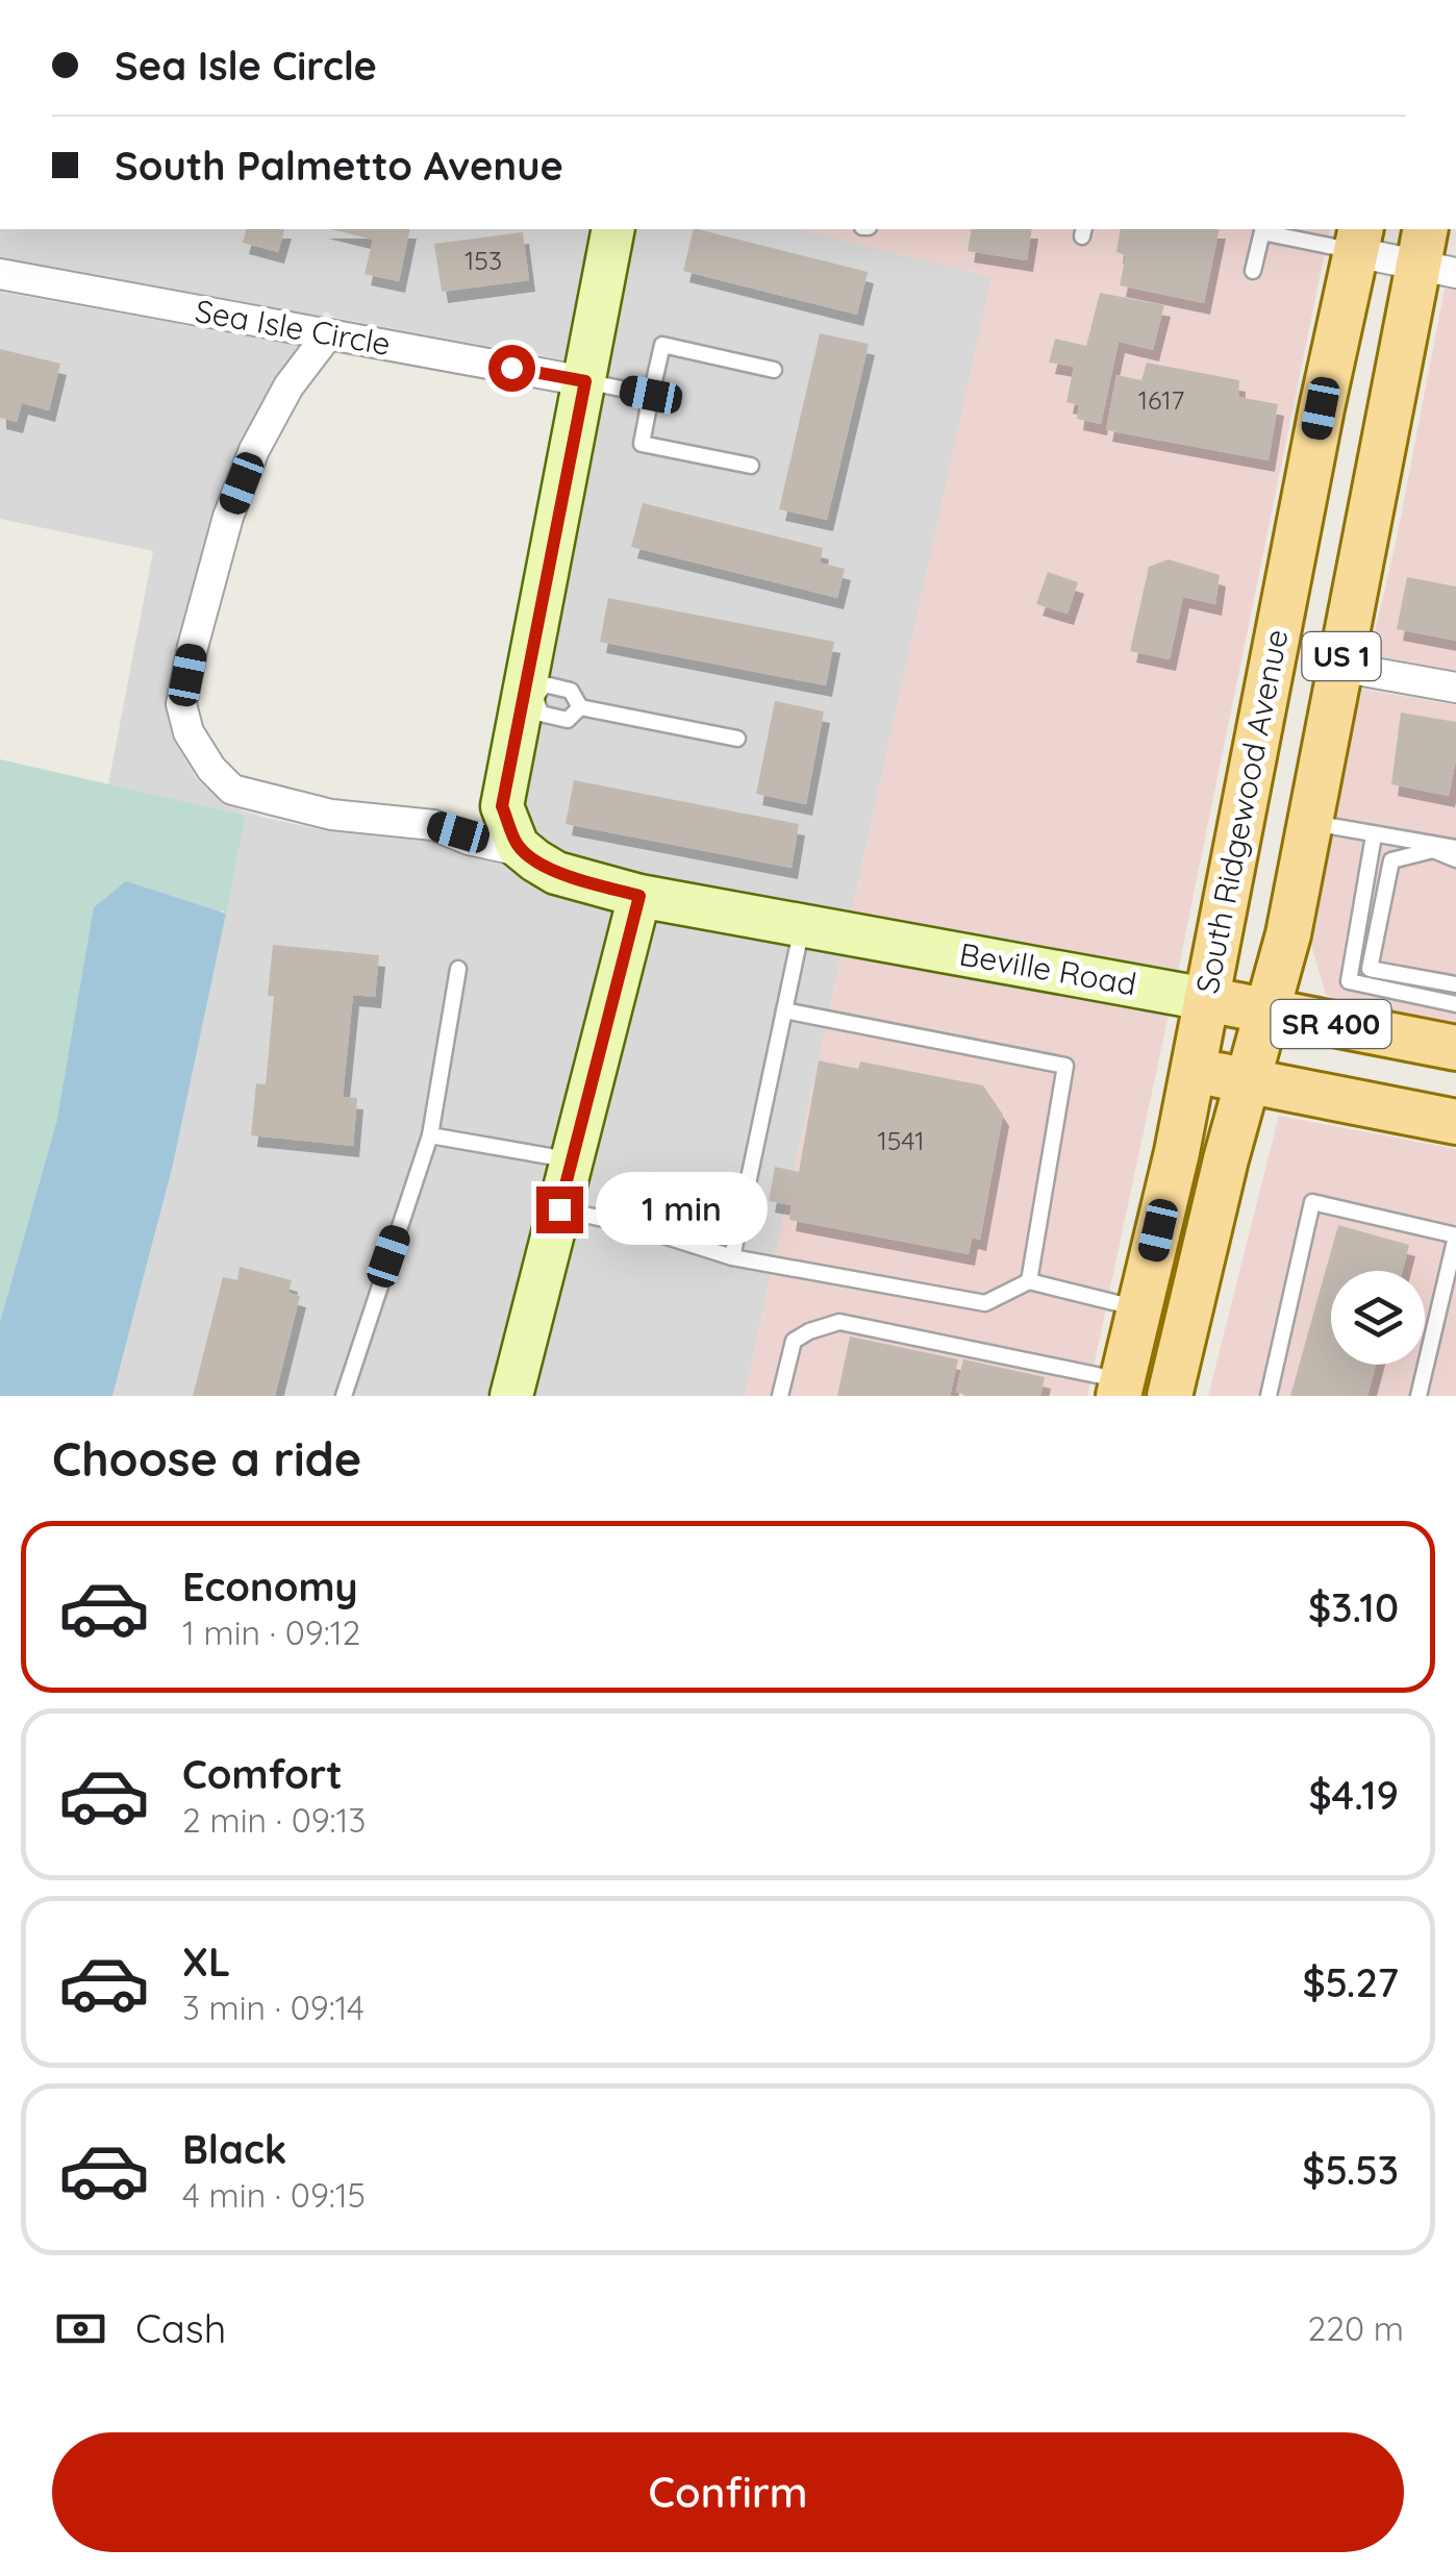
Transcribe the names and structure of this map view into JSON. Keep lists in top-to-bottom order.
{
  "streets": {
    "main road": [
      "US 1",
      "South Ridgewood Avenue",
      "Beville Road",
      "SR 400"
    ],
    "street": ["Sea Isle Circle"]
  },
  "crossings": [
    ["South Ridgewood Avenue", "Beville Road"],
    ["South Ridgewood Avenue", "SR 400"]
  ],
  "house_numbers": ["153", "1617", "1541"],
  "page": {
    "banner": ["Sea Isle Circle", "South Palmetto Avenue"],
    "bubble": "1 min",
    "heading": "Choose a ride",
    "list": [
      {
        "name": "Economy",
        "note": "1 min · 09:12",
        "value": "$3.10"
      },
      {
        "name": "Comfort",
        "note": "2 min · 09:13",
        "value": "$4.19"
      },
      {
        "name": "XL",
        "note": "3 min · 09:14",
        "value": "$5.27"
      },
      {
        "name": "Black",
        "note": "4 min · 09:15",
        "value": "$5.53"
      }
    ],
    "pay": ["Cash", "220 m"],
    "buttons": "Confirm"
  }
}
